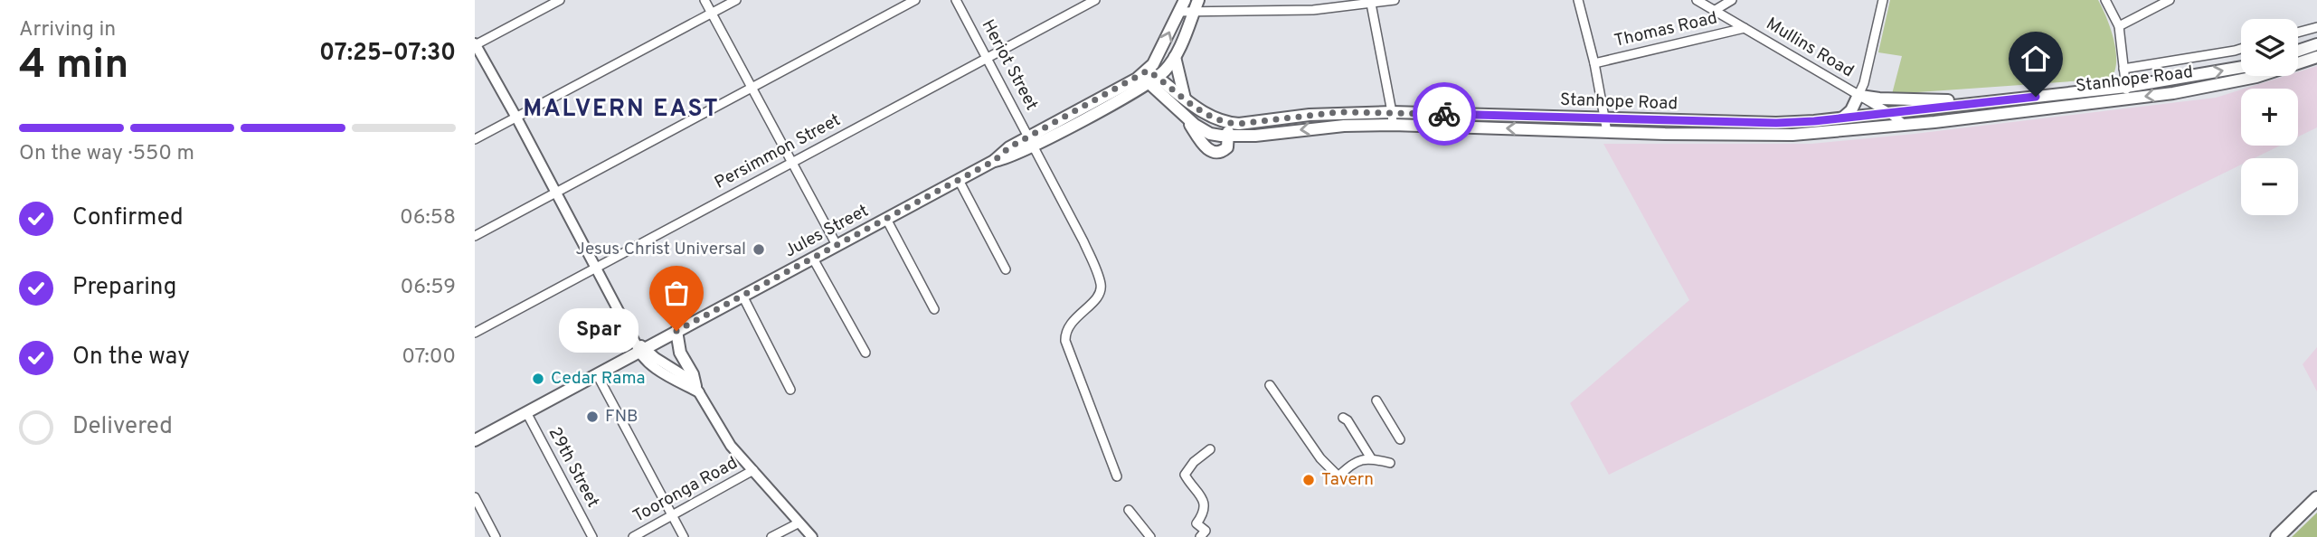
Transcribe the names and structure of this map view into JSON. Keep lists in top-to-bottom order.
{
  "streets": {
    "main road": ["Stanhope Road", "Jules Street"],
    "street": [
      "Thomas Road",
      "Mullins Road",
      "Heriot Street",
      "Persimmon Street",
      "29th Street",
      "Tooronga Road"
    ]
  },
  "crossings": [
    ["Thomas Road", "Mullins Road"],
    ["Mullins Road", "Stanhope Road"],
    ["Heriot Street", "Persimmon Street"],
    ["Heriot Street", "Jules Street"],
    ["Stanhope Road", "Jules Street"],
    ["Jules Street", "29th Street"]
  ],
  "districts": ["MALVERN EAST"],
  "places": [
    "Jesus Christ Universal",
    "Spar",
    "Cedar Rama",
    "FNB",
    "Tavern"
  ],
  "page": {
    "heading": ["4 min", "Arriving in", "07:25–07:30"],
    "map_buttons": ["+", "−"],
    "bar": "On the way · 550 m",
    "list": [
      ["Confirmed", "06:58"],
      ["Preparing", "06:59"],
      ["On the way", "07:00"],
      "Delivered"
    ],
    "bubble": "Spar"
  }
}
